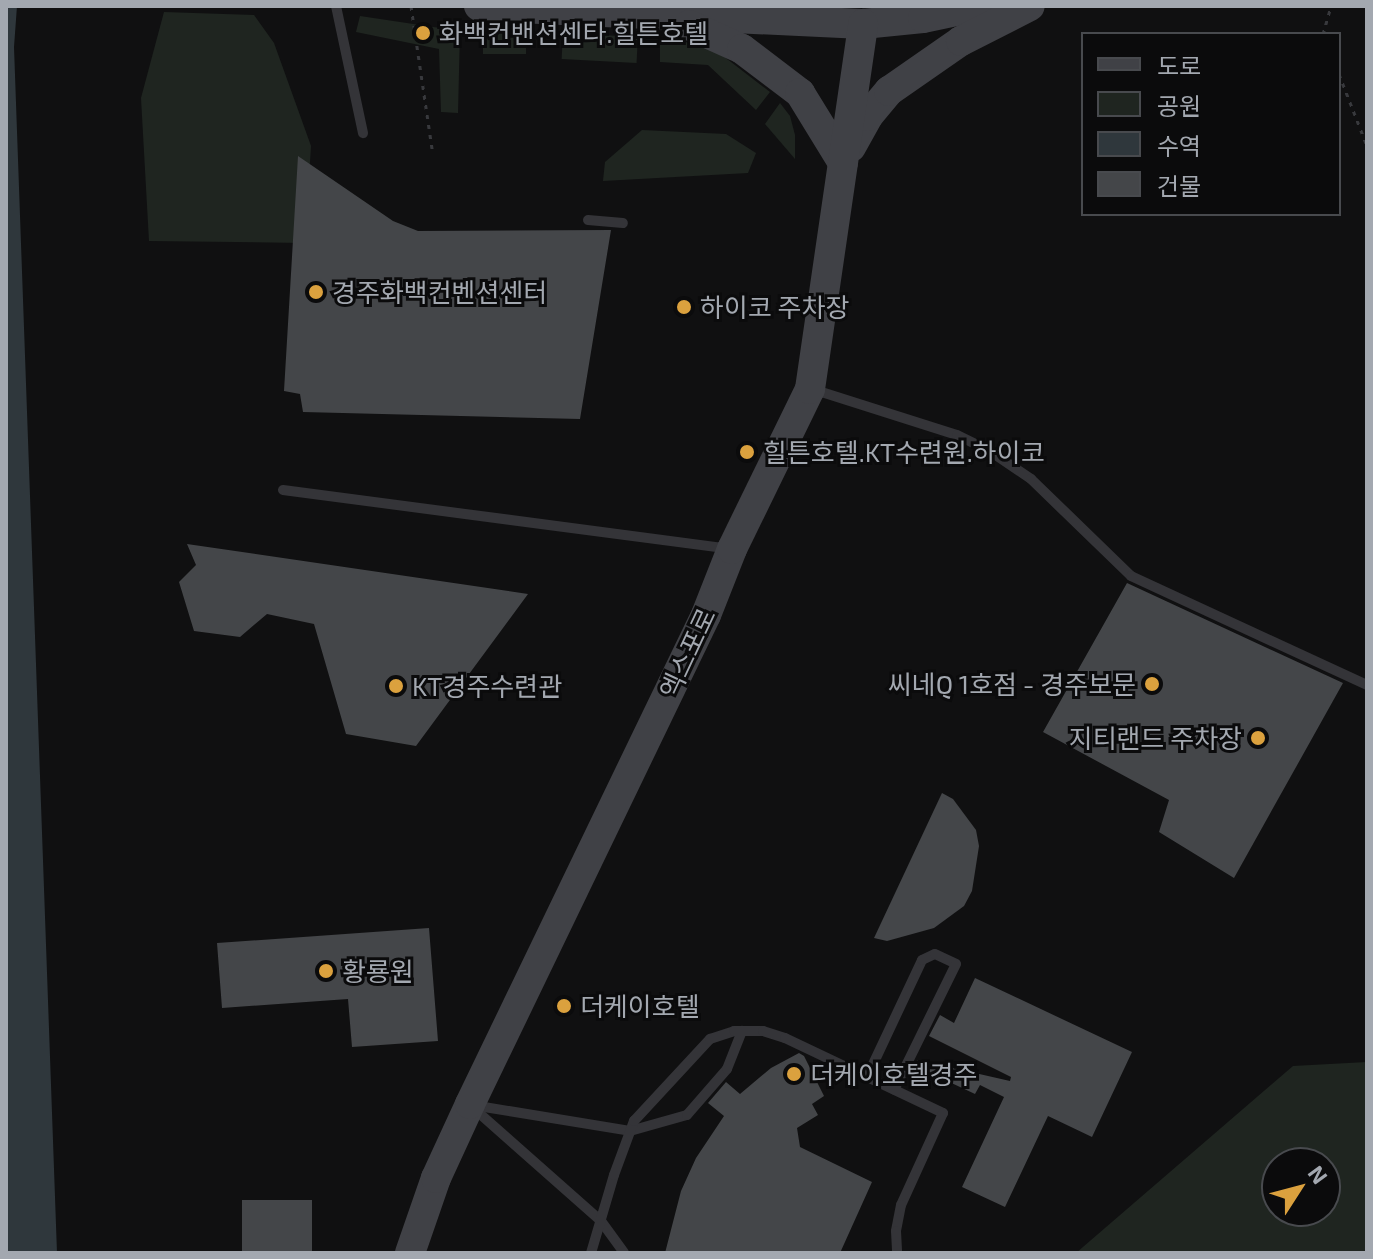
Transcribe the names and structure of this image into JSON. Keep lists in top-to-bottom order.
{
  "streets": {
    "main road": ["엑스포로"]
  },
  "places": [
    "화백컨밴션센타.힐튼호텔",
    "경주화백컨벤션센터",
    "하이코 주차장",
    "힐튼호텔.KT수련원.하이코",
    "씨네Q 1호점 - 경주보문",
    "KT경주수련관",
    "지티랜드 주차장",
    "황룡원",
    "더케이호텔",
    "더케이호텔경주"
  ],
  "legend": [
    "도로",
    "공원",
    "수역",
    "건물"
  ],
  "north": "top right"
}
